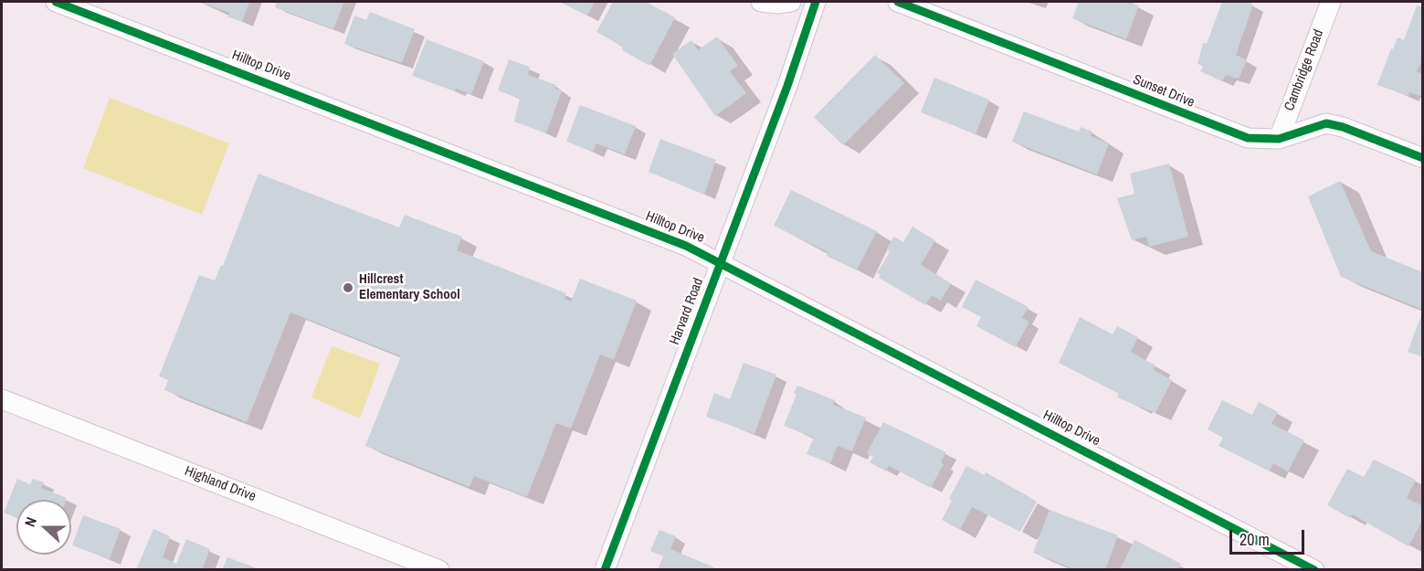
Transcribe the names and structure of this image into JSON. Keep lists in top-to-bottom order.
{
  "streets": {
    "street": [
      "Hilltop Drive",
      "Cambridge Road",
      "Sunset Drive",
      "Harvard Road",
      "Highland Drive"
    ]
  },
  "crossings": [
    ["Hilltop Drive", "Harvard Road"],
    ["Cambridge Road", "Sunset Drive"]
  ],
  "places": ["Hillcrest Elementary School"],
  "scale_bar": "20 m",
  "north": "left"
}
